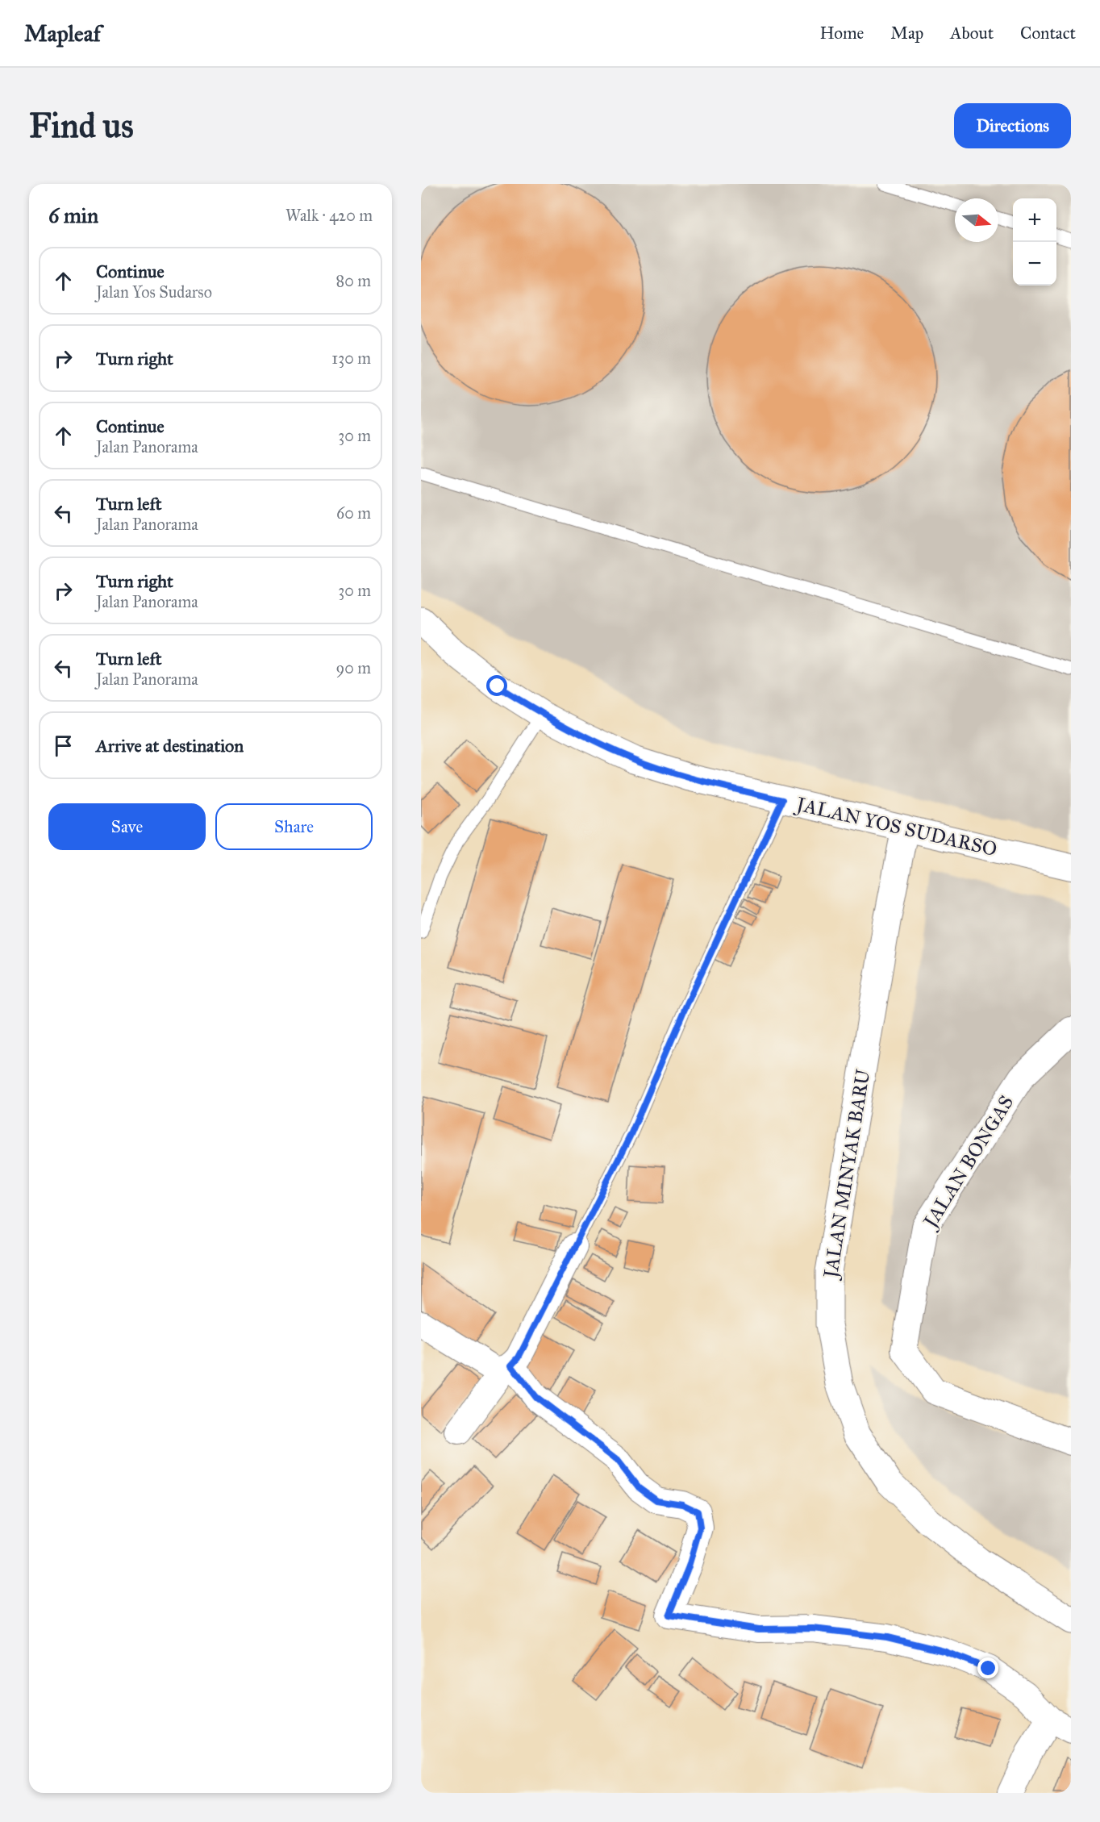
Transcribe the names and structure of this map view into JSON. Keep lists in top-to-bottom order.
{
  "streets": {
    "main road": ["JALAN YOS SUDARSO", "JALAN MINYAK BARU"],
    "street": ["JALAN BONGAS"]
  },
  "crossings": [
    ["JALAN YOS SUDARSO", "JALAN MINYAK BARU"]
  ],
  "north": "right",
  "page": {
    "header": "Mapleaf",
    "nav": [
      "Home",
      "Map",
      "About",
      "Contact"
    ],
    "buttons": [
      "Directions",
      ["Save", "Share"]
    ],
    "title": "Find us",
    "heading": ["6 min", "Walk · 420 m"],
    "map_buttons": ["+", "−"],
    "list": [
      ["Continue", "Jalan Yos Sudarso", "80 m"],
      ["Turn right", "130 m"],
      ["Continue", "Jalan Panorama", "30 m"],
      ["Turn left", "Jalan Panorama", "60 m"],
      ["Turn right", "Jalan Panorama", "30 m"],
      ["Turn left", "Jalan Panorama", "90 m"],
      "Arrive at destination"
    ]
  }
}
